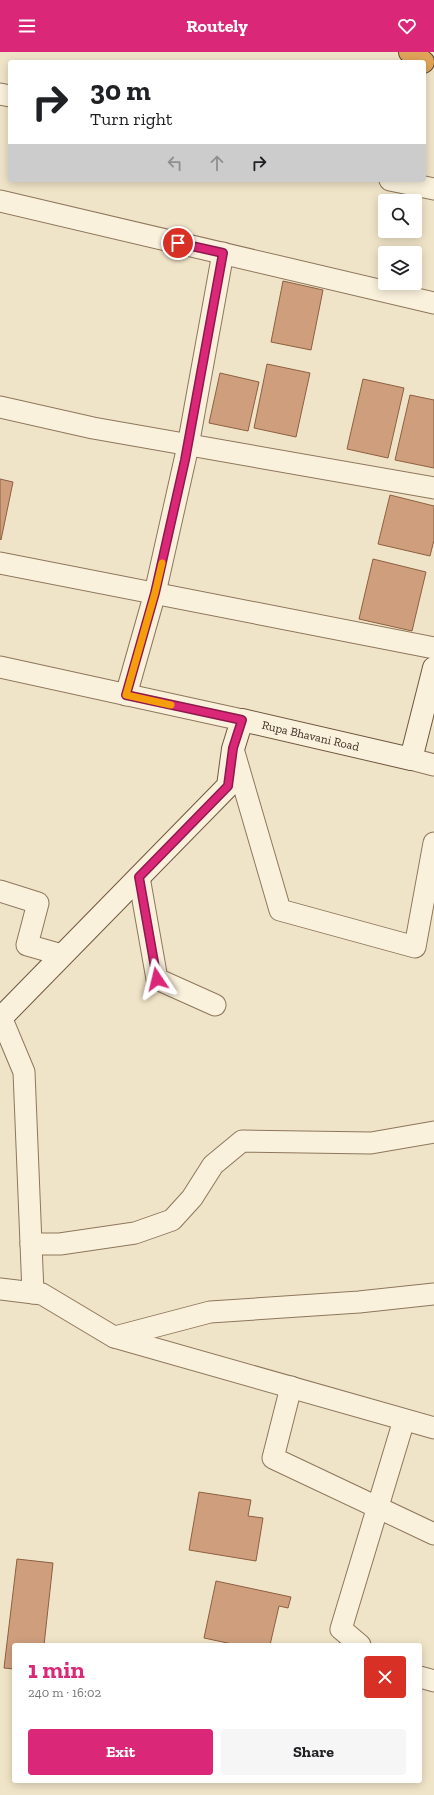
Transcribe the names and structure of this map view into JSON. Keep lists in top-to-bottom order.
{
  "streets": {
    "street": ["Rupa Bhavani Road"]
  },
  "page": {
    "header": "Routely",
    "turn": ["30 m", "Turn right"],
    "heading": ["1 min", "240 m · 16:02"],
    "buttons": ["Exit", "Share"]
  }
}
